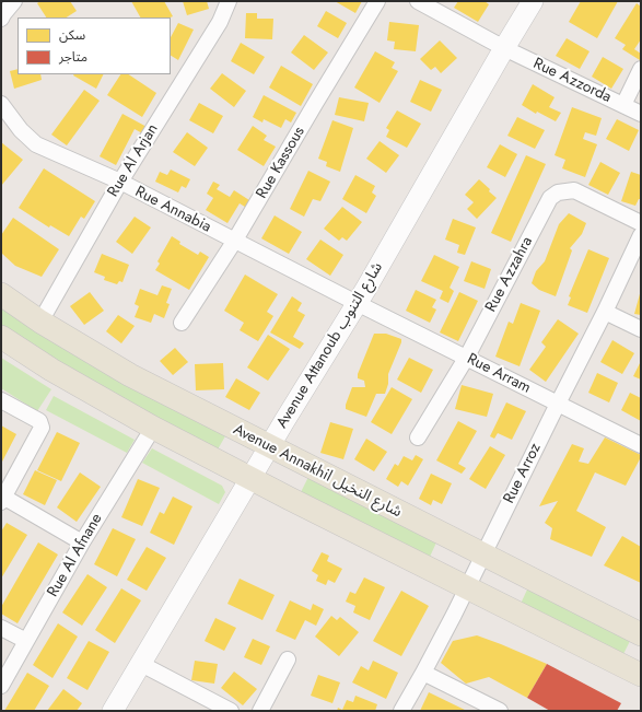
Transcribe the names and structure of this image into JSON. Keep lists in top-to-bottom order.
{
  "streets": {
    "main road": ["Avenue Annakhil شارع النخيل"],
    "street": [
      "Rue Azzorda",
      "Rue Al Arjan",
      "Rue Kassous",
      "Rue Annabia",
      "Rue Azzahra",
      "Avenue Attanoub شارع التنوب",
      "Rue Arram",
      "Rue Arroz",
      "Rue Al Afnane"
    ]
  },
  "crossings": [
    ["Rue Azzorda", "Avenue Attanoub شارع التنوب"],
    ["Rue Al Arjan", "Rue Annabia"],
    ["Rue Al Arjan", "Avenue Annakhil شارع النخيل"],
    ["Rue Kassous", "Rue Annabia"],
    ["Rue Annabia", "Avenue Attanoub شارع التنوب"],
    ["Rue Annabia", "Rue Arram"],
    ["Rue Azzahra", "Rue Arram"],
    ["Avenue Attanoub شارع التنوب", "Rue Arram"],
    ["Avenue Attanoub شارع التنوب", "Avenue Annakhil شارع النخيل"],
    ["Rue Arram", "Rue Arroz"],
    ["Avenue Annakhil شارع النخيل", "Rue Arroz"]
  ],
  "legend": ["سكن", "متاجر"]
}
